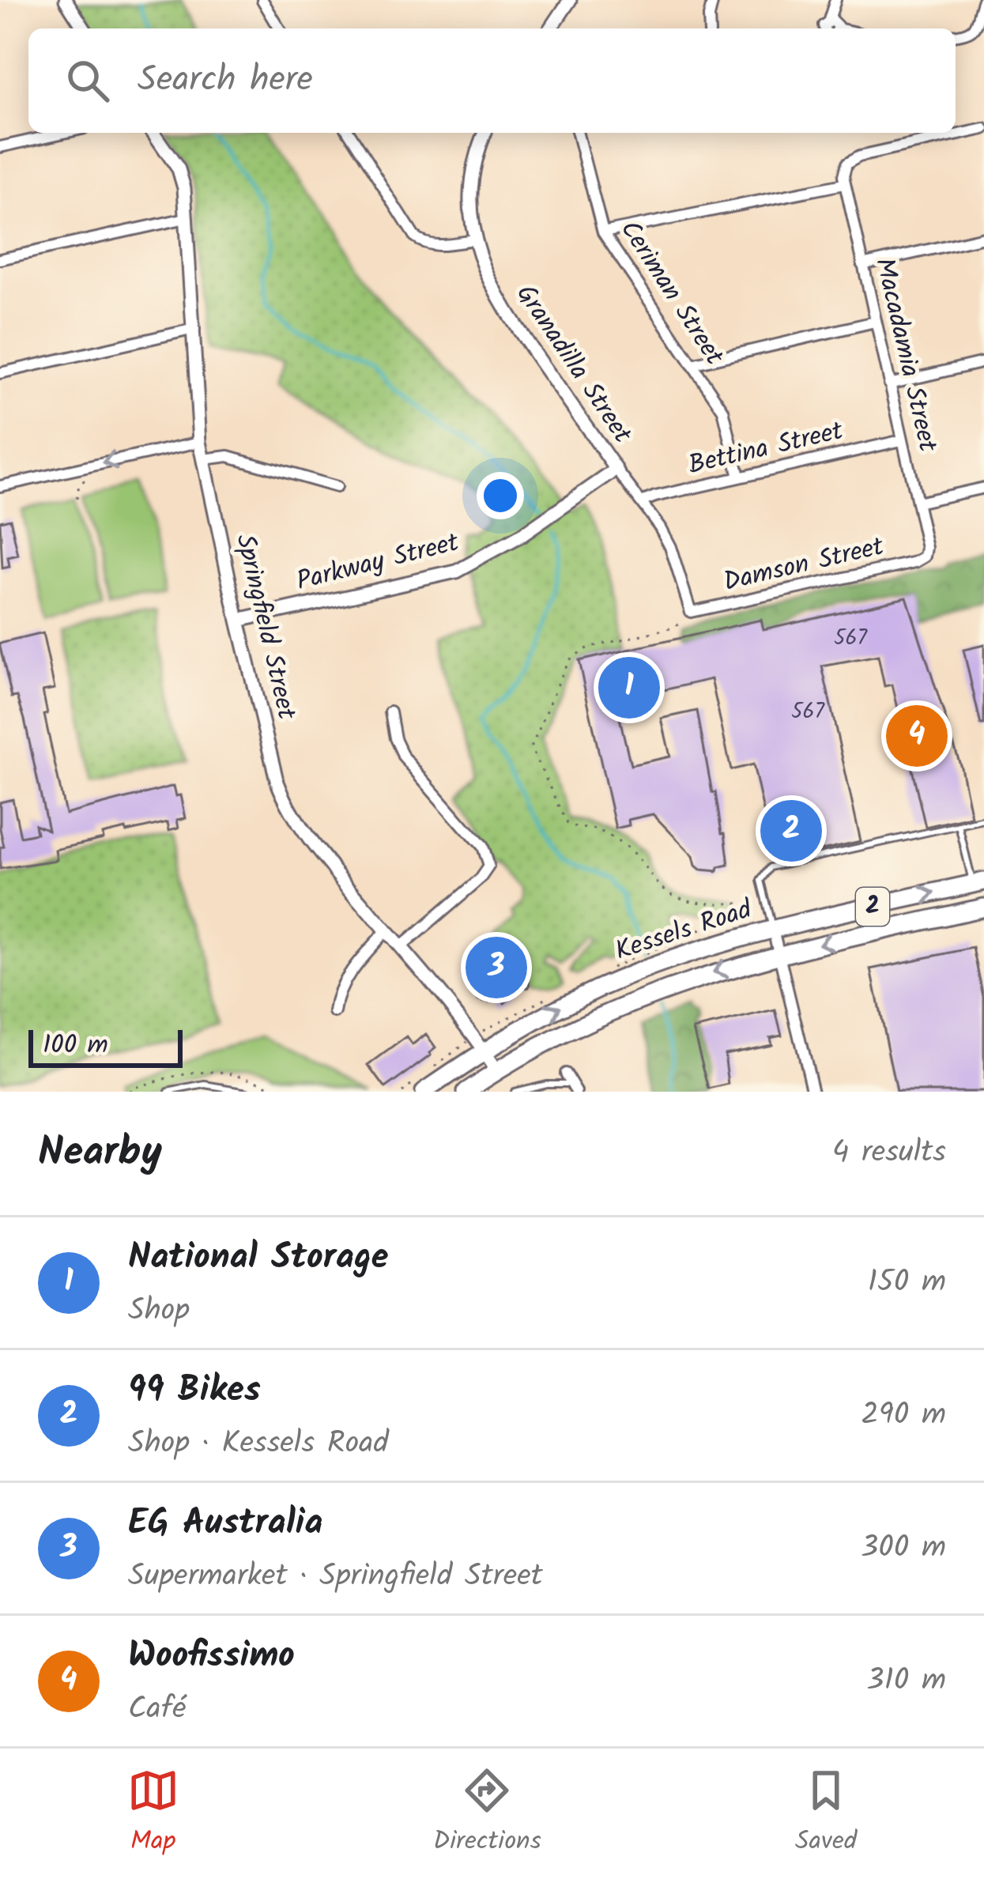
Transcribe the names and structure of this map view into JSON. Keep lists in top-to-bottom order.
{
  "streets": {
    "highway": ["2", "Kessels Road"],
    "street": [
      "Ceriman Street",
      "Macadamia Street",
      "Granadilla Street",
      "Bettina Street",
      "Parkway Street",
      "Damson Street",
      "Springfield Street"
    ]
  },
  "crossings": [
    ["Ceriman Street", "Bettina Street"],
    ["Macadamia Street", "Bettina Street"],
    ["Macadamia Street", "Damson Street"],
    ["Granadilla Street", "Bettina Street"],
    ["Granadilla Street", "Parkway Street"],
    ["Granadilla Street", "Damson Street"],
    ["Parkway Street", "Springfield Street"],
    ["Springfield Street", "Kessels Road"]
  ],
  "house_numbers": ["567", "567"],
  "scale_bar": "100 m",
  "page": {
    "search": "Search here",
    "pins": [
      "1",
      "4",
      "2",
      "3"
    ],
    "scale": "100 m",
    "heading": ["Nearby", "4 results"],
    "list": [
      {
        "mark": "1",
        "name": "National Storage",
        "note": "Shop",
        "value": "150 m"
      },
      {
        "mark": "2",
        "name": "99 Bikes",
        "note": "Shop · Kessels Road",
        "value": "290 m"
      },
      {
        "mark": "3",
        "name": "EG Australia",
        "note": "Supermarket · Springfield Street",
        "value": "300 m"
      },
      {
        "mark": "4",
        "name": "Woofissimo",
        "note": "Café",
        "value": "310 m"
      }
    ],
    "nav": ["Map", "Directions", "Saved"]
  }
}
